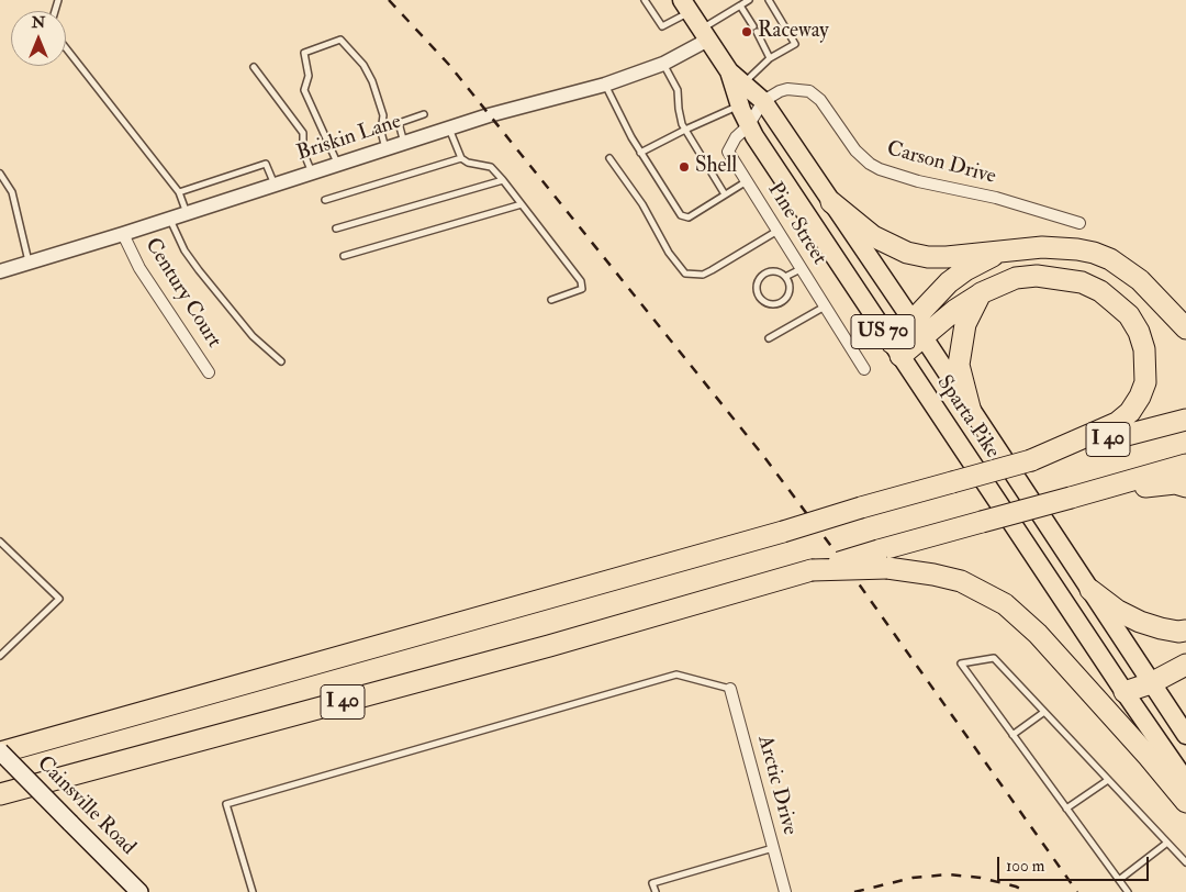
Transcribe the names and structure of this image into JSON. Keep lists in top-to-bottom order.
{
  "streets": {
    "highway": ["I 40"],
    "main road": ["US 70", "Sparta Pike", "Cainsville Road"],
    "street": [
      "Briskin Lane",
      "Carson Drive",
      "Pine Street",
      "Century Court",
      "Arctic Drive"
    ]
  },
  "crossings": [
    ["Briskin Lane", "Century Court"],
    ["Briskin Lane", "Sparta Pike"],
    ["Carson Drive", "Pine Street"],
    ["Carson Drive", "Sparta Pike"],
    ["Pine Street", "Sparta Pike"],
    ["I 40", "Cainsville Road"]
  ],
  "places": ["Raceway", "Shell"],
  "scale_bar": "100 m",
  "north": "top"
}
